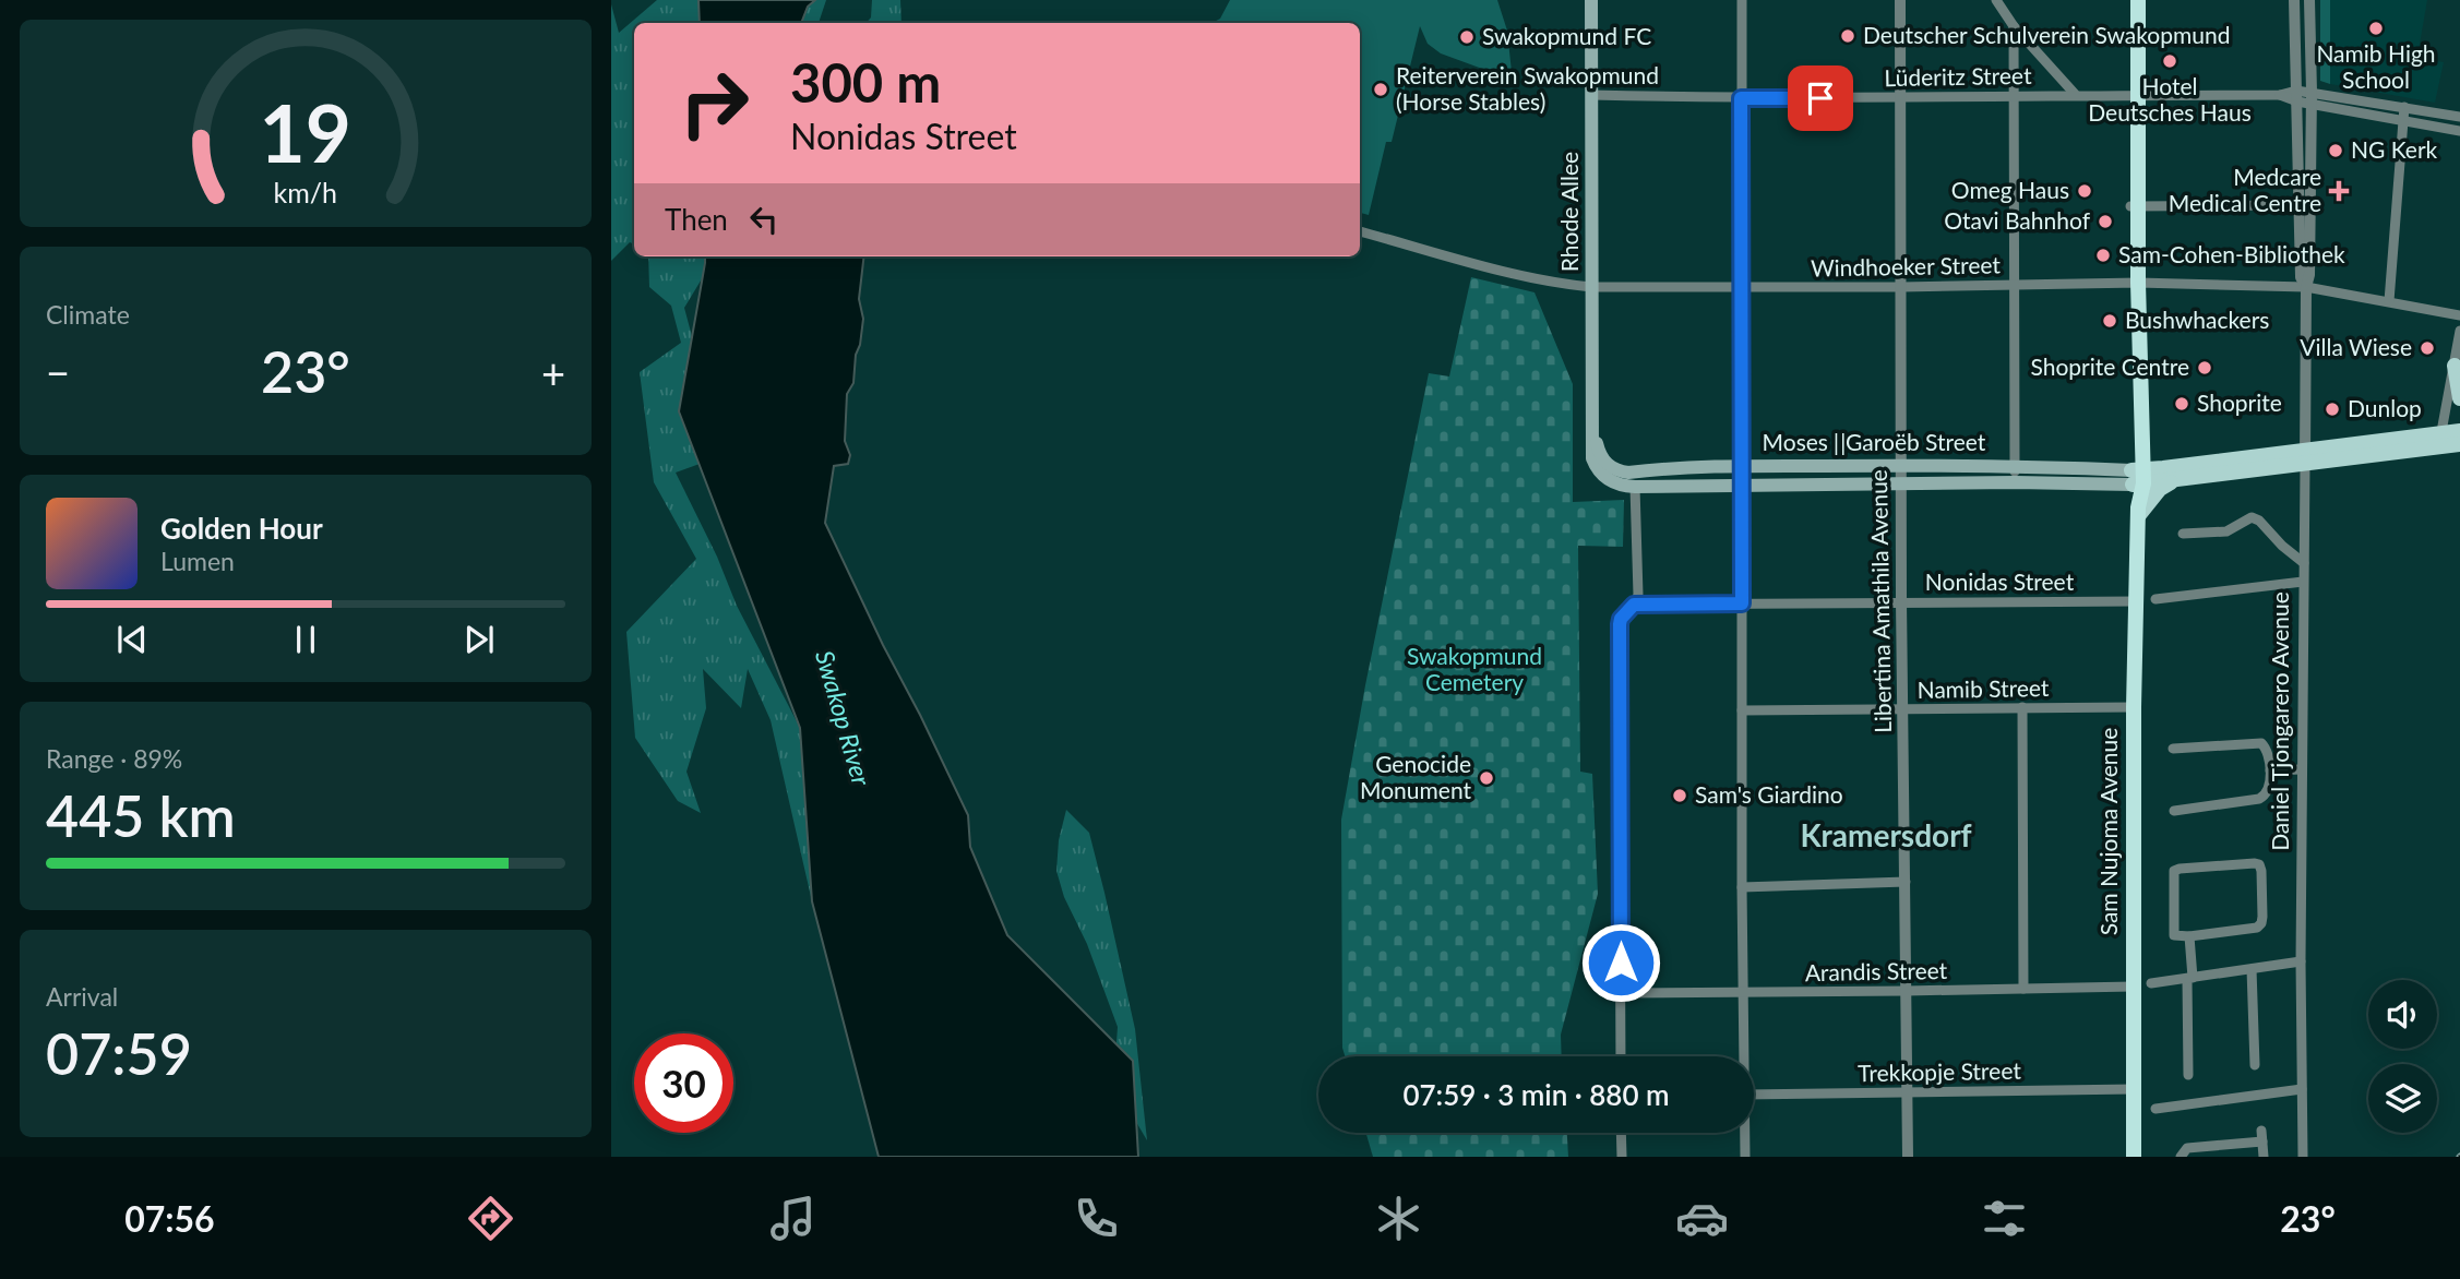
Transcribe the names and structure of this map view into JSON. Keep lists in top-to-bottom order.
{
  "streets": {
    "highway": ["Sam Nujoma Avenue"],
    "main road": ["Rhode Allee", "Moses ǁGaroëb Street"],
    "street": [
      "Lüderitz Street",
      "Windhoeker Street",
      "Nonidas Street",
      "Libertina Amathila Avenue",
      "Namib Street",
      "Daniel Tjongarero Avenue",
      "Arandis Street",
      "Trekkopje Street"
    ]
  },
  "crossings": [
    ["Lüderitz Street", "Rhode Allee"],
    ["Lüderitz Street", "Libertina Amathila Avenue"],
    ["Lüderitz Street", "Daniel Tjongarero Avenue"],
    ["Lüderitz Street", "Sam Nujoma Avenue"],
    ["Rhode Allee", "Windhoeker Street"],
    ["Rhode Allee", "Moses ǁGaroëb Street"],
    ["Windhoeker Street", "Libertina Amathila Avenue"],
    ["Windhoeker Street", "Daniel Tjongarero Avenue"],
    ["Windhoeker Street", "Sam Nujoma Avenue"],
    ["Moses ǁGaroëb Street", "Libertina Amathila Avenue"],
    ["Moses ǁGaroëb Street", "Daniel Tjongarero Avenue"],
    ["Moses ǁGaroëb Street", "Sam Nujoma Avenue"],
    ["Nonidas Street", "Libertina Amathila Avenue"],
    ["Nonidas Street", "Sam Nujoma Avenue"],
    ["Libertina Amathila Avenue", "Namib Street"],
    ["Libertina Amathila Avenue", "Arandis Street"],
    ["Libertina Amathila Avenue", "Trekkopje Street"],
    ["Namib Street", "Sam Nujoma Avenue"],
    ["Sam Nujoma Avenue", "Arandis Street"],
    ["Sam Nujoma Avenue", "Trekkopje Street"]
  ],
  "districts": ["Kramersdorf"],
  "water": ["Swakop River"],
  "parks": ["Swakopmund Cemetery"],
  "places": {
    "other": [
      "Namib High School",
      "Deutscher Schulverein Swakopmund",
      "Swakopmund FC",
      "Hotel Deutsches Haus",
      "Reiterverein Swakopmund (Horse Stables)",
      "NG Kerk",
      "Omeg Haus",
      "Otavi Bahnhof",
      "Sam-Cohen-Bibliothek",
      "Bushwhackers",
      "Villa Wiese",
      "Shoprite Centre",
      "Shoprite",
      "Dunlop",
      "Genocide Monument",
      "Sam's Giardino"
    ],
    "health": ["Medcare Medical Centre"]
  },
  "page": {
    "turn": ["300 m", "Nonidas Street"],
    "then": "Then",
    "tile": [
      "Climate",
      ["Range · 89%", "445 km"],
      ["Arrival", "07:59"]
    ],
    "heat": ["−", "23°", "+"],
    "song": ["Golden Hour", "Lumen"],
    "limit": "30",
    "trip": "07:59 · 3 min · 880 m",
    "tabs": ["07:56", "23°"],
    "gauge": ["19", "km/h"]
  }
}
